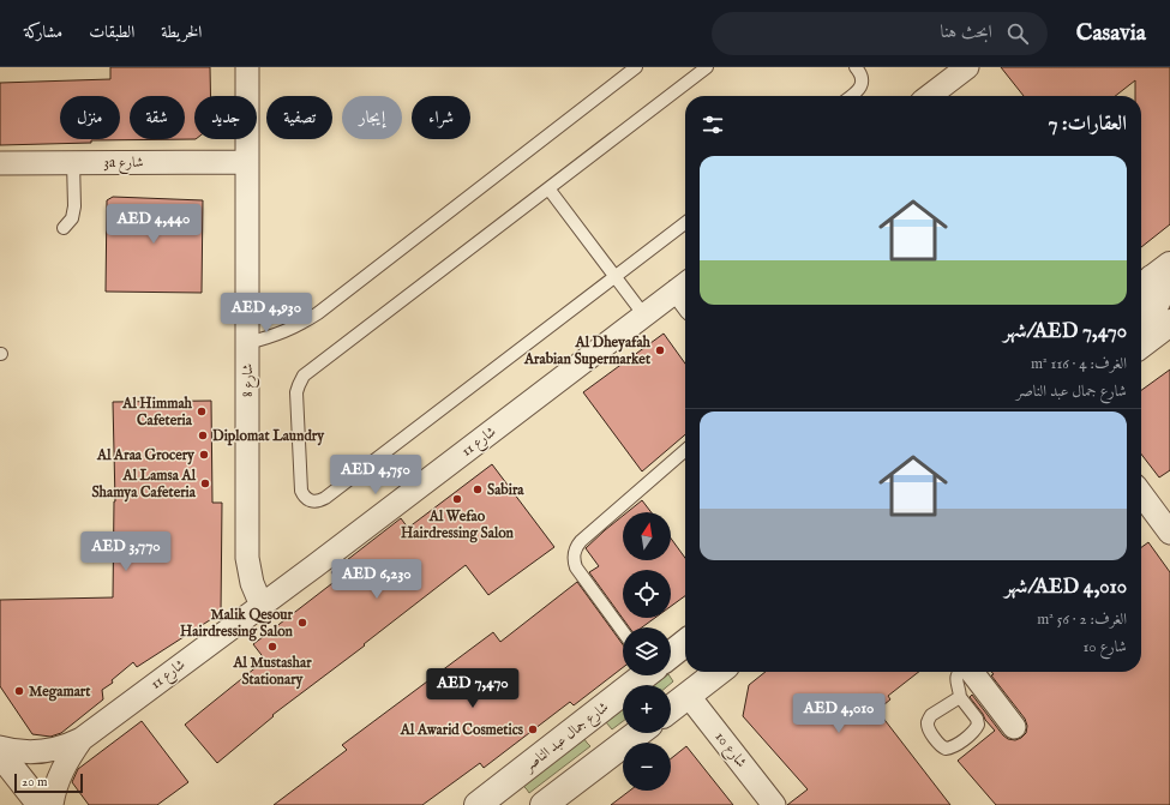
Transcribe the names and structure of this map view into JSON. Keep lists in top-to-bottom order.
{
  "streets": {
    "street": [
      "3a شارع",
      "شارع 8",
      "شارع 11",
      "شارع جمال عبد الناصر",
      "شارع 10"
    ]
  },
  "crossings": [
    ["3a شارع", "شارع 8"],
    ["شارع 8", "شارع 11"]
  ],
  "places": [
    "Al Dheyafah Arabian Supermarket",
    "Al Himmah Cafeteria",
    "Diplomat Laundry",
    "Al Araa Grocery",
    "Al Lamsa Al Shamya Cafeteria",
    "Sabira",
    "Al Wefao Hairdressing Salon",
    "Malik Qesour Hairdressing Salon",
    "Al Mustashar Stationary",
    "Megamart",
    "Al Awarid Cosmetics"
  ],
  "scale_bar": "20 m",
  "north": "top",
  "page": {
    "header": "Casavia",
    "search": "ابحث هنا",
    "nav": ["الخريطة", "الطبقات", "مشاركة"],
    "chip": [
      "شراء",
      "إيجار",
      "تصفية",
      "جديد",
      "شقة",
      "منزل"
    ],
    "heading": "العقارات: 7",
    "list": [
      {
        "name": "AED 7,470/شهر",
        "note": "الغرف: 4 · 116 m² · شارع جمال عبد الناصر"
      },
      {
        "name": "AED 4,010/شهر",
        "note": "الغرف: 2 · 56 m² · شارع 10"
      }
    ],
    "price": [
      "AED 4,440",
      "AED 4,930",
      "AED 4,750",
      "AED 3,770",
      "AED 6,230",
      "AED 7,470",
      "AED 4,010"
    ],
    "map_buttons": ["+", "−"],
    "scale": "20 m"
  }
}
